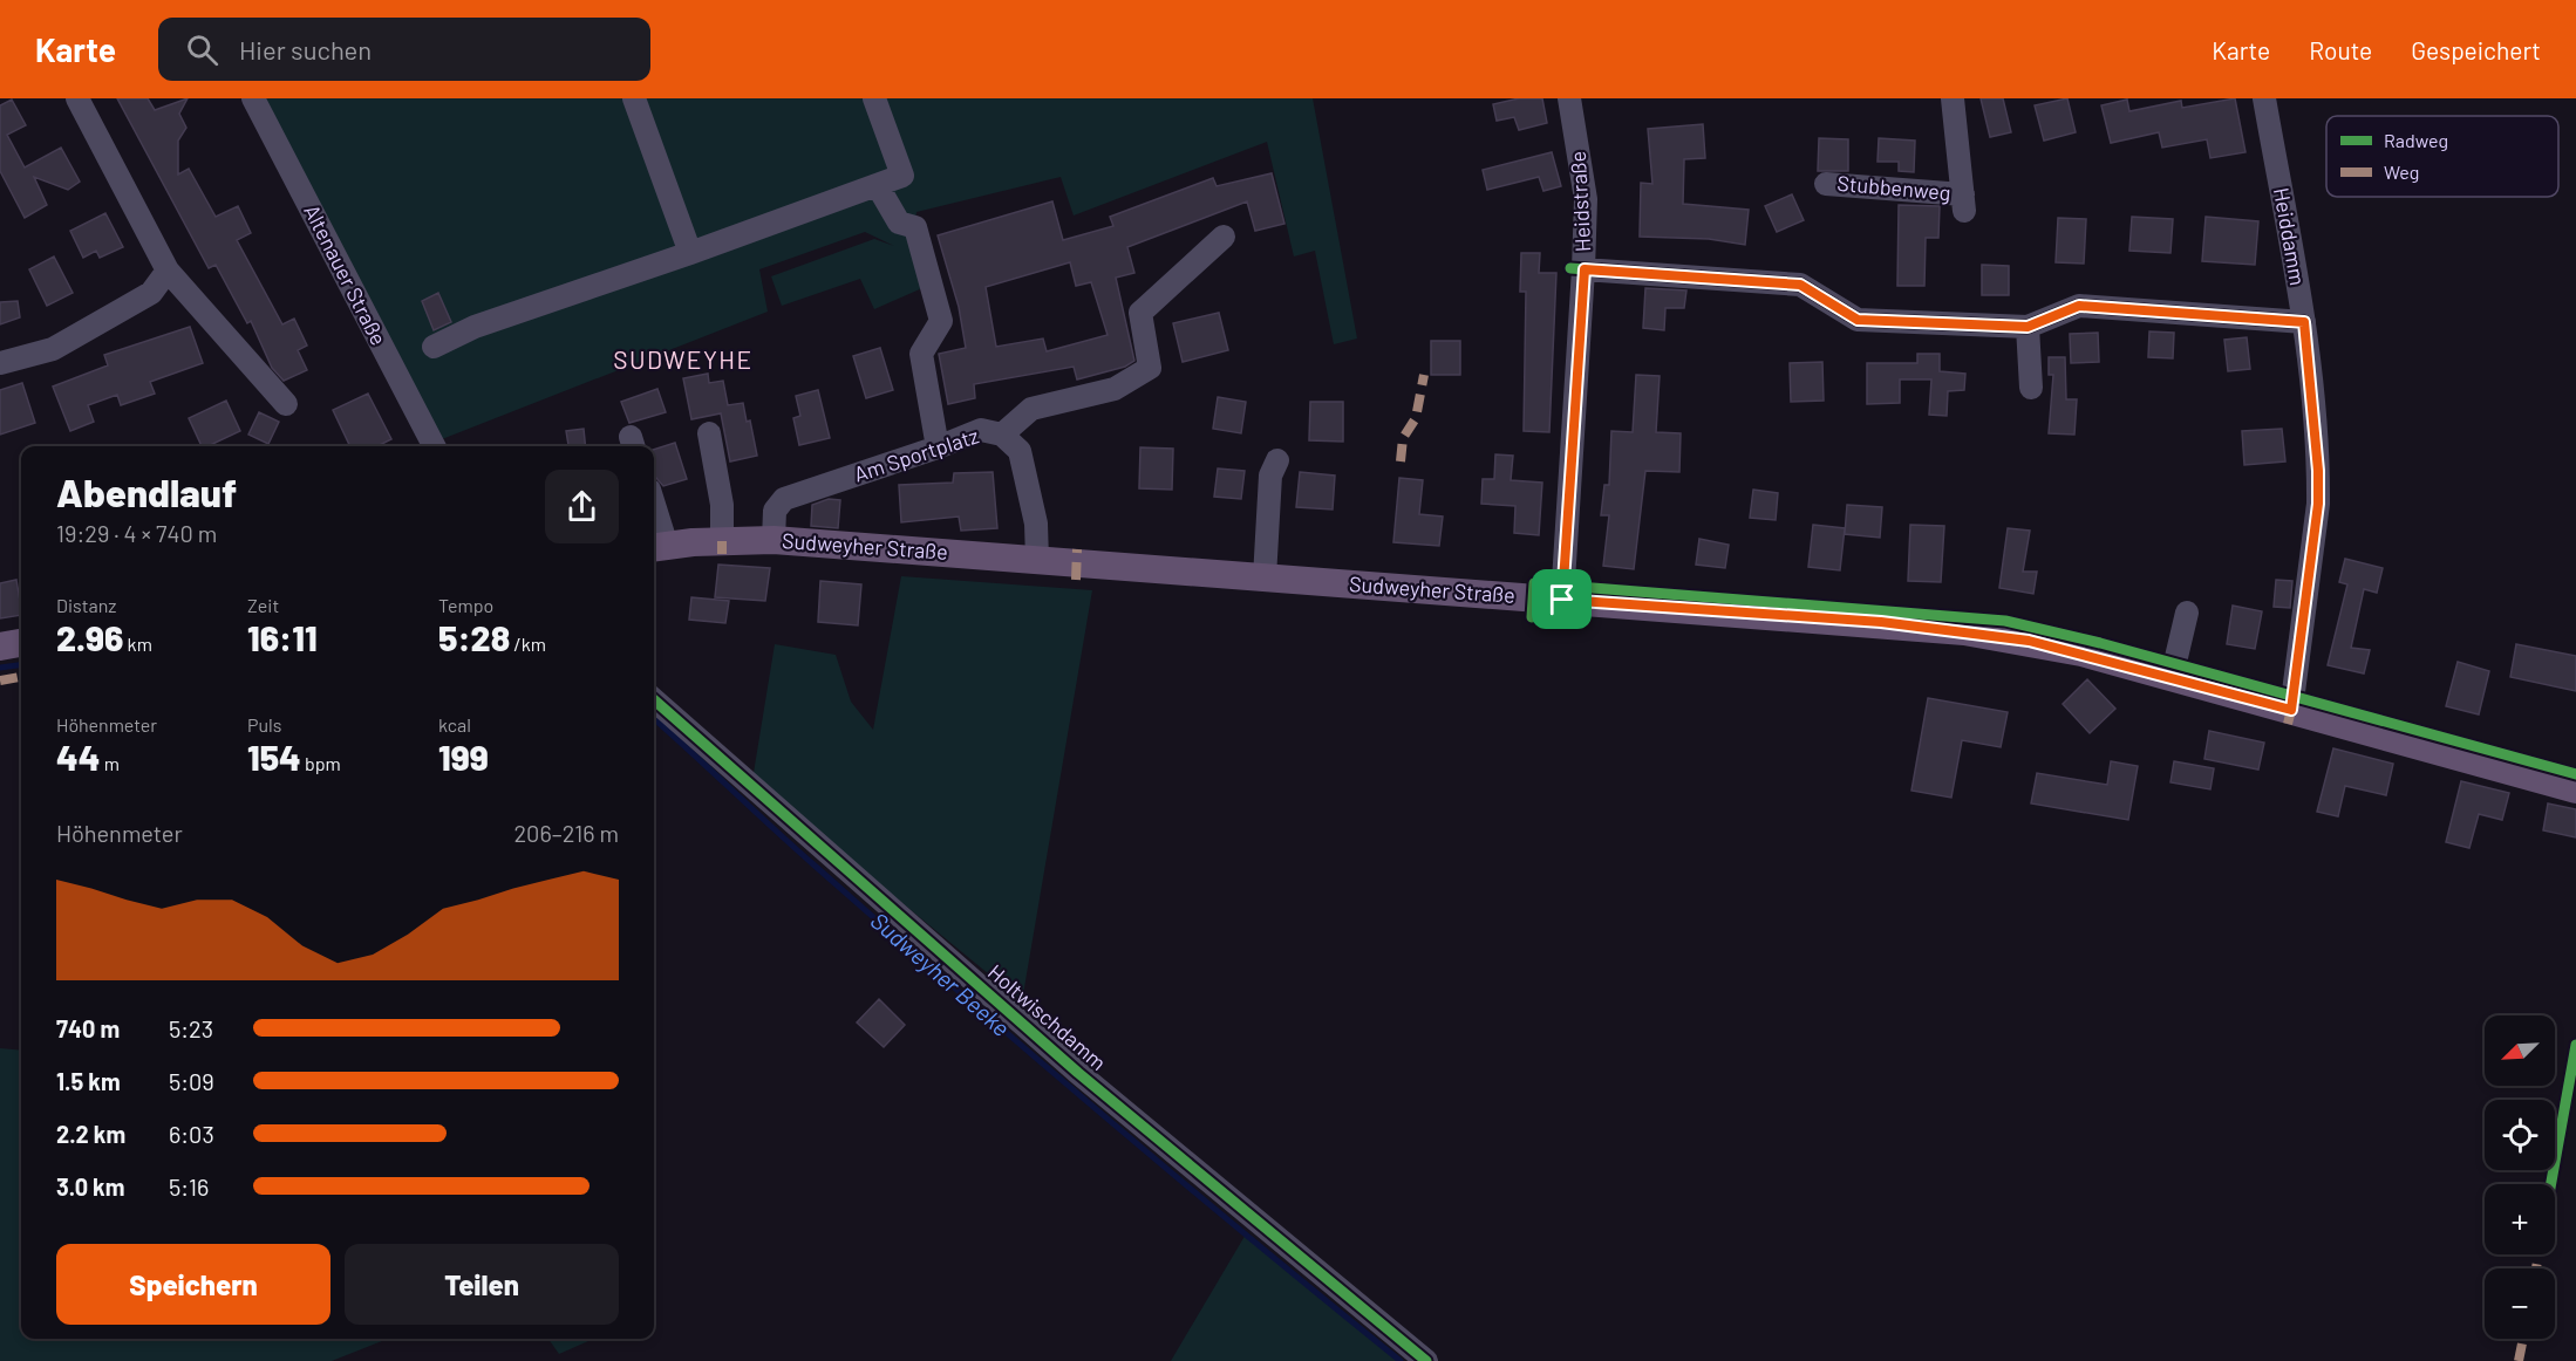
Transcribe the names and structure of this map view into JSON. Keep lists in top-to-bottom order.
{
  "streets": {
    "main road": ["Sudweyher Straße"],
    "street": [
      "Stubbenweg",
      "Heidstraße",
      "Heiddamm",
      "Altenauer Straße",
      "Am Sportplatz",
      "Holtwischdamm"
    ]
  },
  "crossings": [
    ["Heidstraße", "Sudweyher Straße"],
    ["Heiddamm", "Sudweyher Straße"],
    ["Am Sportplatz", "Sudweyher Straße"]
  ],
  "districts": ["SUDWEYHE"],
  "water": ["Sudweyher Beeke"],
  "legend": ["Radweg", "Weg"],
  "north": "bottom left",
  "page": {
    "header": "Karte",
    "search": "Hier suchen",
    "nav": ["Karte", "Route", "Gespeichert"],
    "heading": ["Abendlauf", "19:29 · 4 × 740 m"],
    "stats": [
      ["Distanz", "2.96 km"],
      ["Zeit", "16:11"],
      ["Tempo", "5:28 /km"],
      ["Höhenmeter", "44 m"],
      ["Puls", "154 bpm"],
      ["kcal", "199"]
    ],
    "chart": ["Höhenmeter", "206–216 m"],
    "list": [
      {
        "name": "740 m",
        "note": "5:23"
      },
      {
        "name": "1.5 km",
        "note": "5:09"
      },
      {
        "name": "2.2 km",
        "note": "6:03"
      },
      {
        "name": "3.0 km",
        "note": "5:16"
      }
    ],
    "map_buttons": ["+", "−"],
    "buttons": ["Speichern", "Teilen"]
  }
}
